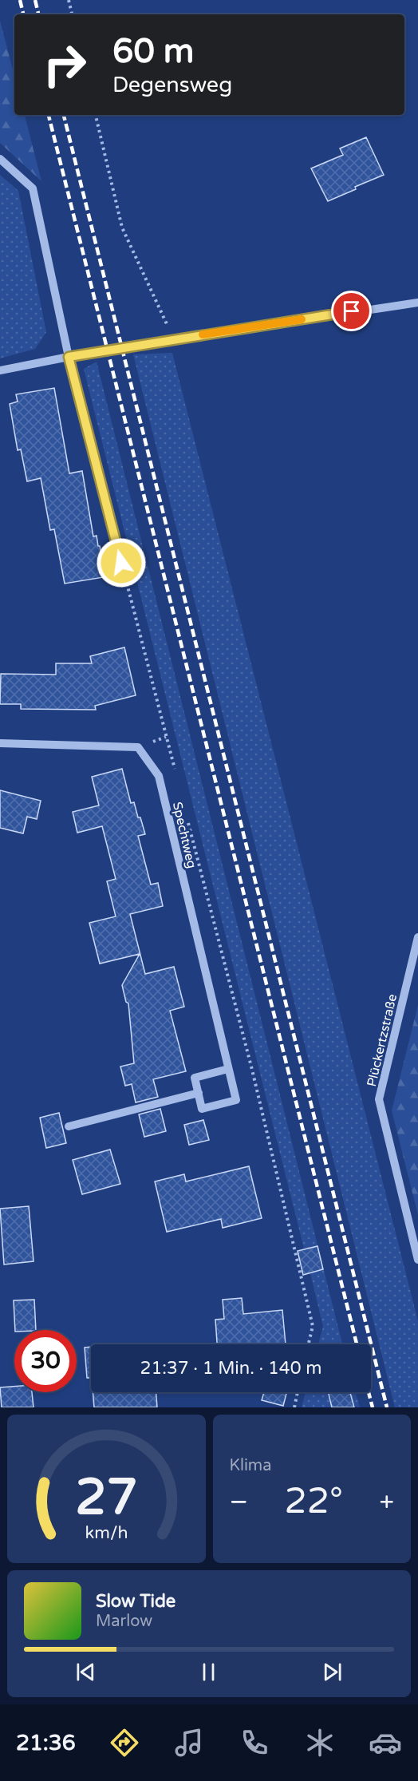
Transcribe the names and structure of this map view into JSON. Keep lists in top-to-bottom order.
{
  "streets": {
    "street": ["Spechtweg", "Plückertzstraße"]
  },
  "page": {
    "turn": ["60 m", "Degensweg"],
    "limit": "30",
    "trip": "21:37 · 1 Min. · 140 m",
    "tile": "Klima",
    "heat": ["−", "22°", "+"],
    "song": ["Slow Tide", "Marlow"],
    "tabs": "21:36",
    "gauge": ["27", "km/h"]
  }
}
